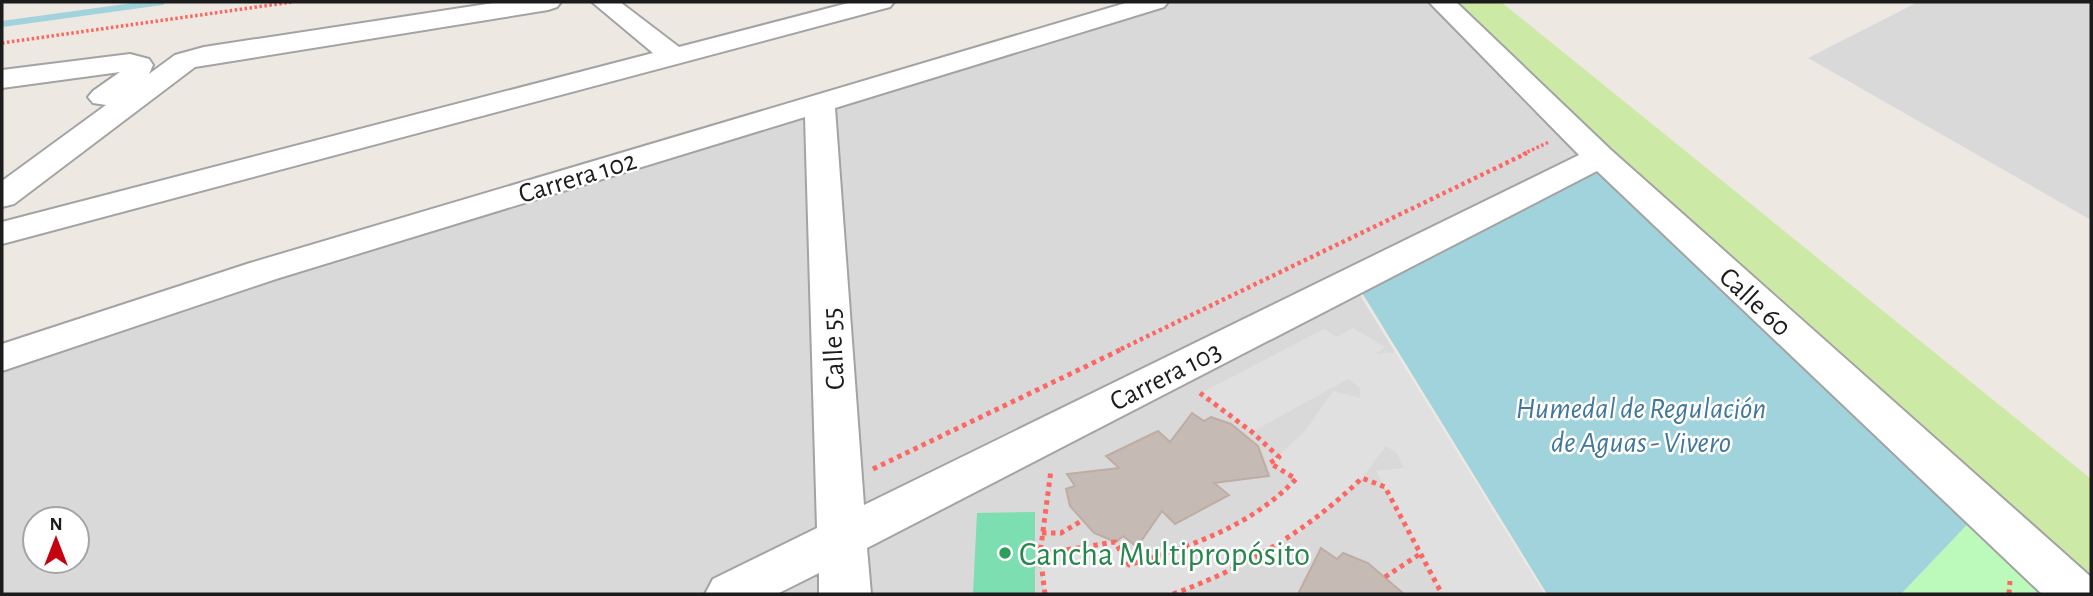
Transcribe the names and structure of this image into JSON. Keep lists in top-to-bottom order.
{
  "streets": {
    "street": [
      "Carrera 102",
      "Calle 60",
      "Calle 55",
      "Carrera 103"
    ]
  },
  "crossings": [
    ["Carrera 102", "Calle 55"],
    ["Calle 60", "Carrera 103"],
    ["Calle 55", "Carrera 103"]
  ],
  "water": ["Humedal de Regulación de Aguas - Vivero"],
  "places": ["Cancha Multipropósito"],
  "north": "top"
}
